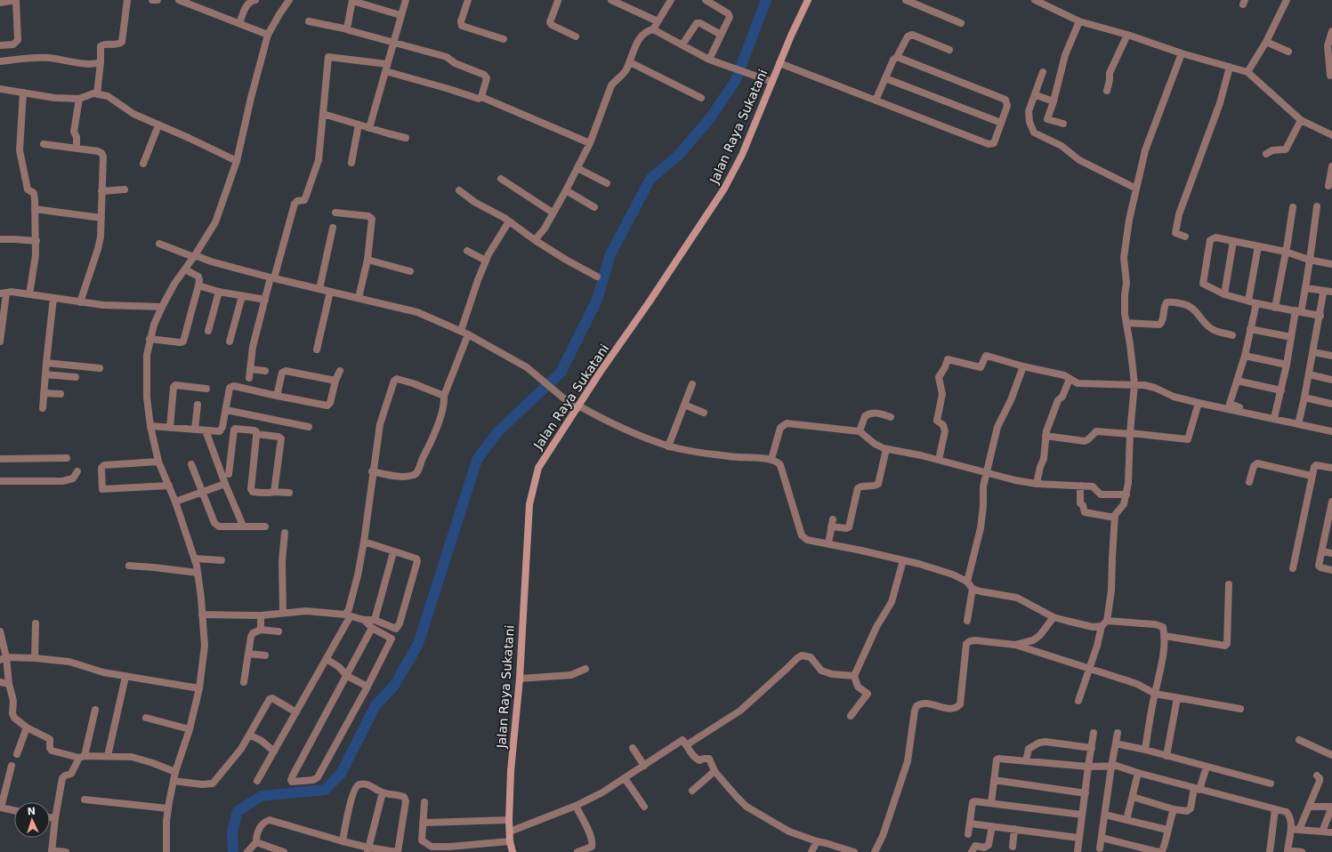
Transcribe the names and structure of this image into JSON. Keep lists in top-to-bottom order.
{
  "streets": {
    "main road": ["Jalan Raya Sukatani"]
  },
  "north": "top"
}
